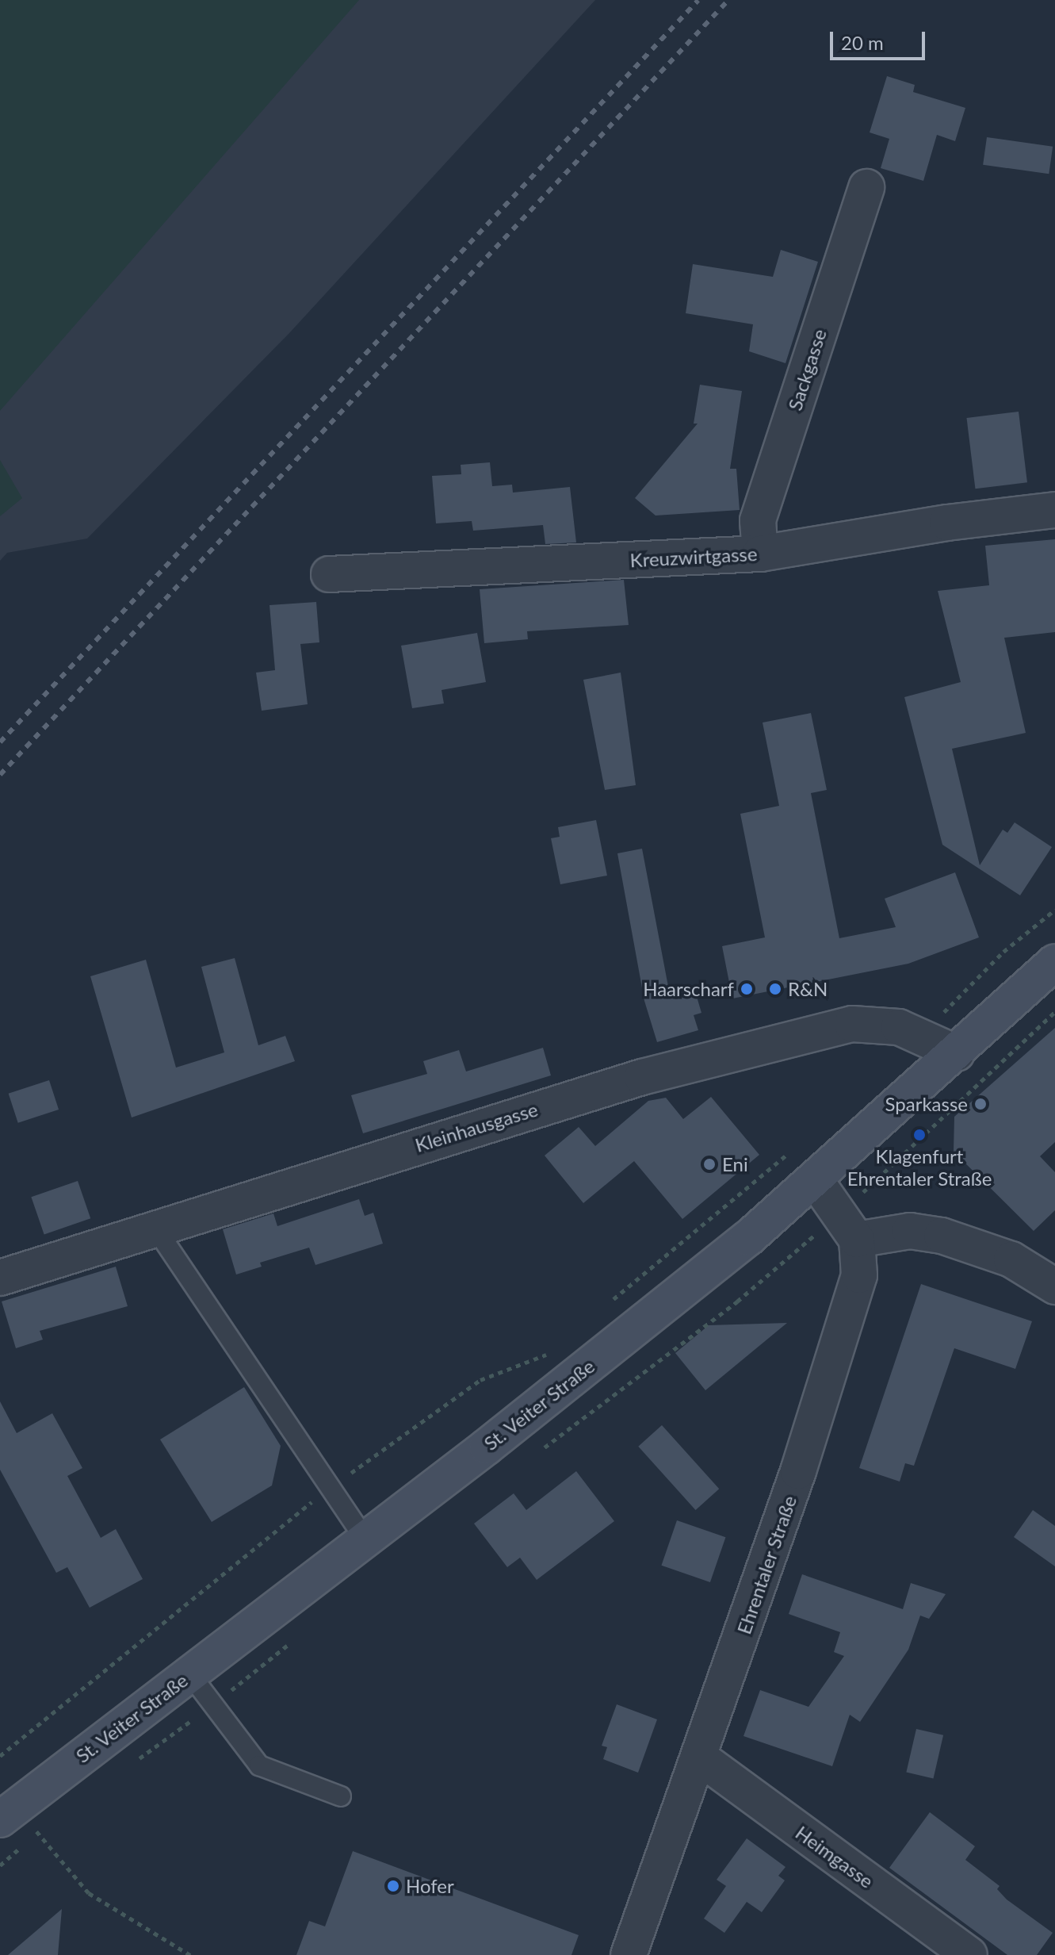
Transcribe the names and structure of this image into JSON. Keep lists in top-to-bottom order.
{
  "streets": {
    "main road": ["St. Veiter Straße"],
    "street": [
      "Sackgasse",
      "Kreuzwirtgasse",
      "Kleinhausgasse",
      "Ehrentaler Straße",
      "Heimgasse"
    ]
  },
  "crossings": [
    ["Sackgasse", "Kreuzwirtgasse"],
    ["Kleinhausgasse", "St. Veiter Straße"],
    ["Ehrentaler Straße", "Heimgasse"]
  ],
  "places": [
    "Haarscharf",
    "R&N",
    "Sparkasse",
    "Klagenfurt Ehrentaler Straße",
    "Eni",
    "Hofer"
  ],
  "scale_bar": "20 m"
}
